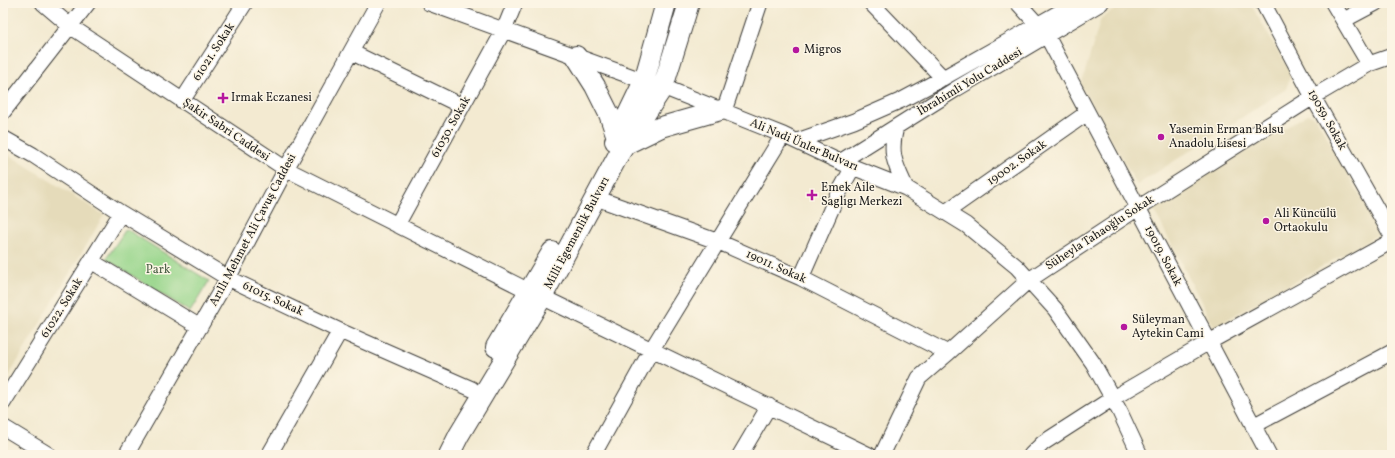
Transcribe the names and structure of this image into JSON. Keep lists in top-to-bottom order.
{
  "streets": {
    "main road": ["Milli Egemenlik Bulvarı"],
    "street": [
      "61021. Sokak",
      "İbrahimli Yolu Caddesi",
      "19059. Sokak",
      "61030. Sokak",
      "Şakir Sabri Caddesi",
      "Ali Nadi Ünler Bulvarı",
      "19002. Sokak",
      "Arıllı Mehmet Ali Çavuş Caddesi",
      "Süheyla Tahaoğlu Sokak",
      "19019. Sokak",
      "19011. Sokak",
      "61015. Sokak",
      "61022. Sokak"
    ]
  },
  "crossings": [
    ["61021. Sokak", "Şakir Sabri Caddesi"],
    ["İbrahimli Yolu Caddesi", "Ali Nadi Ünler Bulvarı"],
    ["İbrahimli Yolu Caddesi", "19019. Sokak"],
    ["19059. Sokak", "Süheyla Tahaoğlu Sokak"],
    ["61030. Sokak", "Şakir Sabri Caddesi"],
    ["61030. Sokak", "Ali Nadi Ünler Bulvarı"],
    ["Şakir Sabri Caddesi", "Arıllı Mehmet Ali Çavuş Caddesi"],
    ["Şakir Sabri Caddesi", "Milli Egemenlik Bulvarı"],
    ["Ali Nadi Ünler Bulvarı", "19002. Sokak"],
    ["Ali Nadi Ünler Bulvarı", "Milli Egemenlik Bulvarı"],
    ["Ali Nadi Ünler Bulvarı", "Süheyla Tahaoğlu Sokak"],
    ["19002. Sokak", "19019. Sokak"],
    ["Arıllı Mehmet Ali Çavuş Caddesi", "61015. Sokak"],
    ["Milli Egemenlik Bulvarı", "19011. Sokak"],
    ["Milli Egemenlik Bulvarı", "61015. Sokak"],
    ["Süheyla Tahaoğlu Sokak", "19019. Sokak"],
    ["Süheyla Tahaoğlu Sokak", "19011. Sokak"],
    ["61015. Sokak", "61022. Sokak"]
  ],
  "parks": ["Park"],
  "places": {
    "other": [
      "Migros",
      "Yasemin Erman Balsu Anadolu Lisesi",
      "Ali Küncülü Ortaokulu",
      "Süleyman Aytekin Cami"
    ],
    "health": ["Irmak Eczanesi", "Emek Aile Saglıgı Merkezi"]
  }
}
